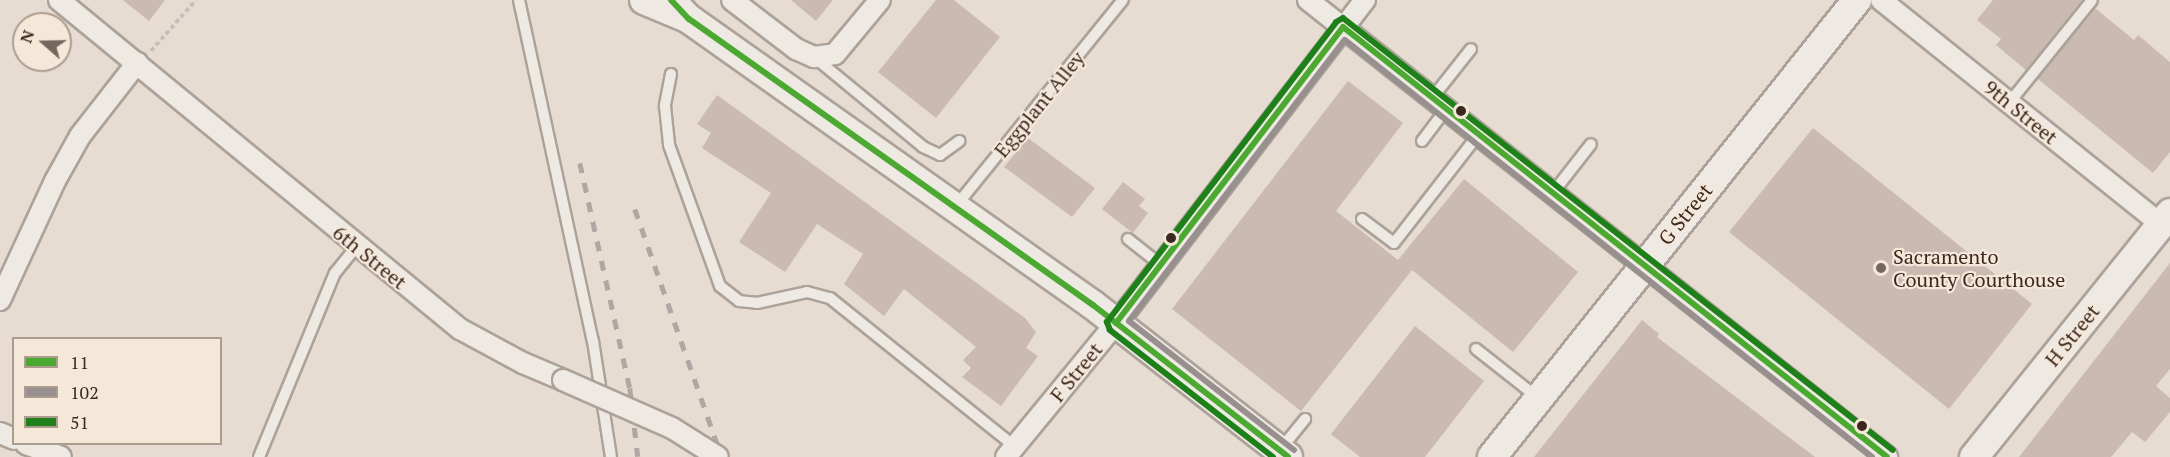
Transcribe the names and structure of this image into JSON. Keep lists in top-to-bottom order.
{
  "streets": {
    "main road": ["G Street", "H Street"],
    "street": ["9th Street", "6th Street", "F Street"],
    "lane": ["Eggplant Alley"]
  },
  "crossings": [
    ["9th Street", "H Street"]
  ],
  "places": ["Sacramento County Courthouse"],
  "lines": ["transit line 11", "transit line 51", "transit line 102"],
  "legend": ["11", "102", "51"],
  "north": "left"
}
